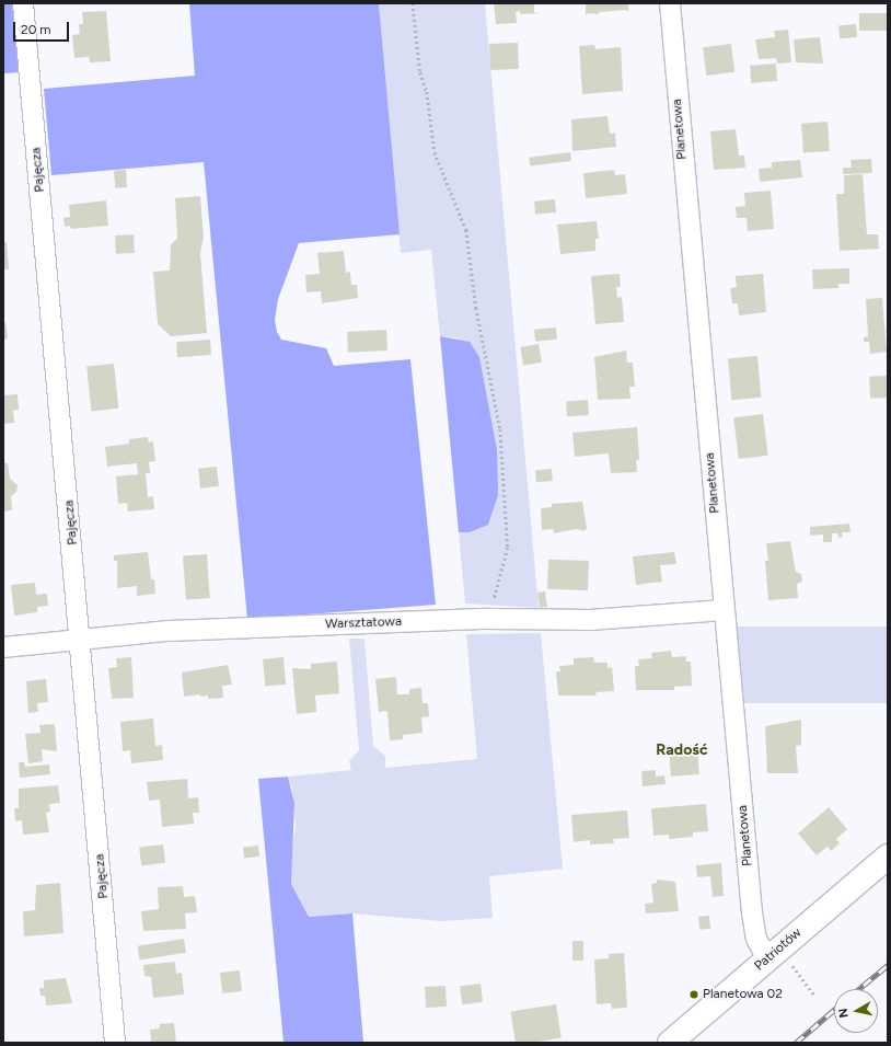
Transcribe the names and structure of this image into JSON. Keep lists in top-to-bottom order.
{
  "streets": {
    "main road": ["Patriotów"],
    "street": ["Planetowa", "Pajęcza", "Warsztatowa"]
  },
  "crossings": [
    ["Planetowa", "Warsztatowa"],
    ["Planetowa", "Patriotów"],
    ["Pajęcza", "Warsztatowa"]
  ],
  "districts": ["Radość"],
  "places": ["Planetowa 02"],
  "scale_bar": "20 m",
  "north": "left"
}
